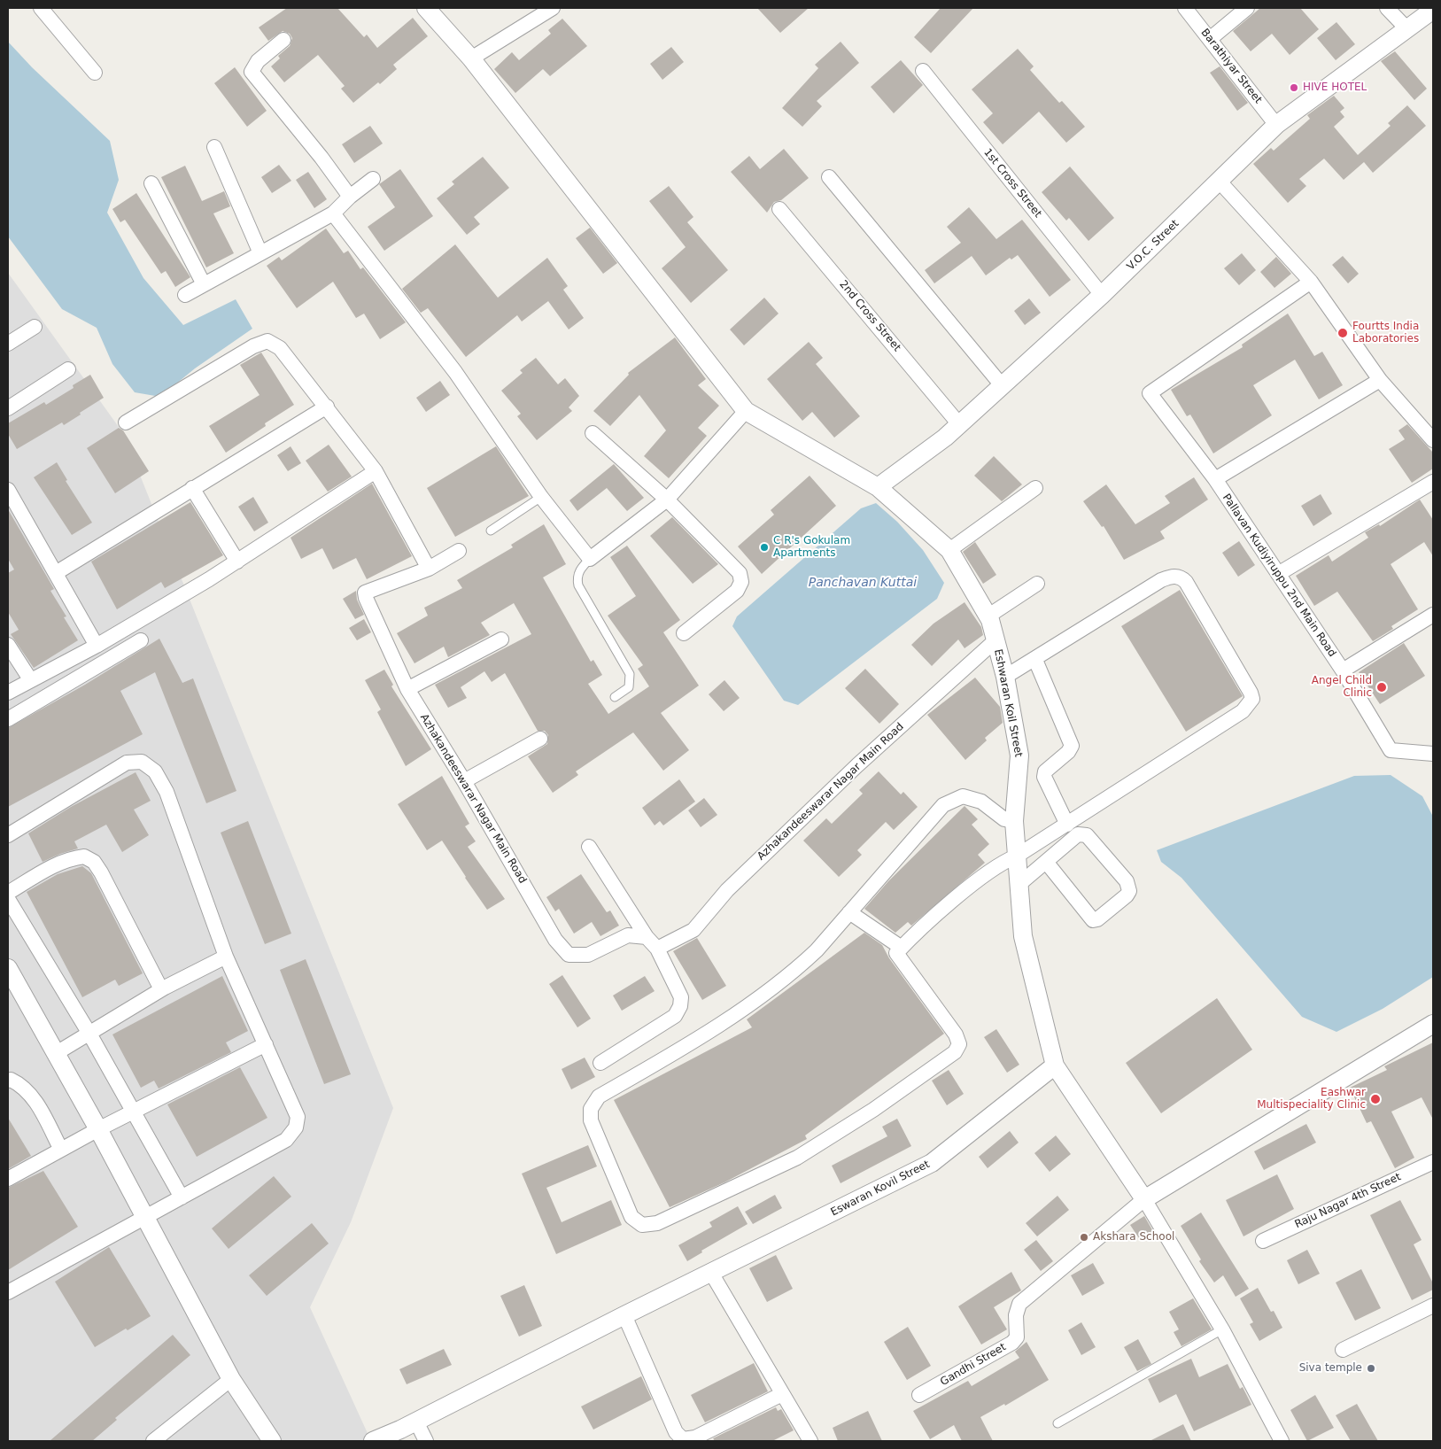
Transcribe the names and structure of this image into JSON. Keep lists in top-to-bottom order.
{
  "streets": {
    "street": [
      "Barathiyar Street",
      "1st Cross Street",
      "V.O.C. Street",
      "2nd Cross Street",
      "Pallavan Kudiyiruppu 2nd Main Road",
      "Eshwaran Koil Street",
      "Azhakandeeswarar Nagar Main Road",
      "Eswaran Kovil Street",
      "Raju Nagar 4th Street",
      "Gandhi Street"
    ]
  },
  "crossings": [
    ["Barathiyar Street", "V.O.C. Street"],
    ["1st Cross Street", "V.O.C. Street"],
    ["V.O.C. Street", "2nd Cross Street"],
    ["V.O.C. Street", "Eshwaran Koil Street"],
    ["Eshwaran Koil Street", "Azhakandeeswarar Nagar Main Road"],
    ["Eshwaran Koil Street", "Eswaran Kovil Street"],
    ["Eshwaran Koil Street", "Gandhi Street"]
  ],
  "water": ["Panchavan Kuttai"],
  "places": [
    "HIVE HOTEL",
    "Fourtts India Laboratories",
    "C R's Gokulam Apartments",
    "Angel Child Clinic",
    "Eashwar Multispeciality Clinic",
    "Akshara School",
    "Siva temple"
  ]
}
